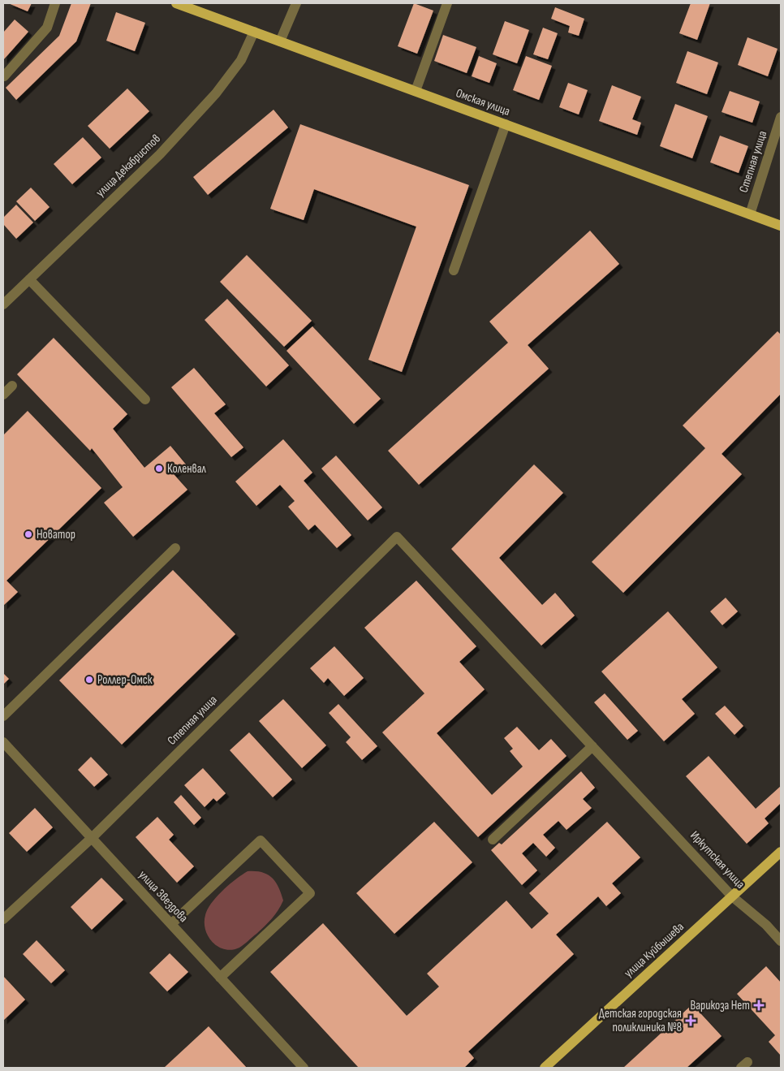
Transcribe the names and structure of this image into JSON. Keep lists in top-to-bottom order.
{
  "streets": {
    "main road": ["Омская улица", "улица Куйбышева"],
    "street": [
      "Степная улица",
      "улица Декабристов",
      "Иркутская улица",
      "улица Звездова"
    ]
  },
  "crossings": [
    ["Омская улица", "Степная улица"],
    ["Омская улица", "улица Декабристов"],
    ["Степная улица", "Иркутская улица"],
    ["Степная улица", "улица Звездова"],
    ["Иркутская улица", "улица Куйбышева"]
  ],
  "places": {
    "other": ["Коленвал", "Новатор", "Роллер-Омск"],
    "health": ["Варикоза Нет", "Детская городская поликлиника №8"]
  }
}
